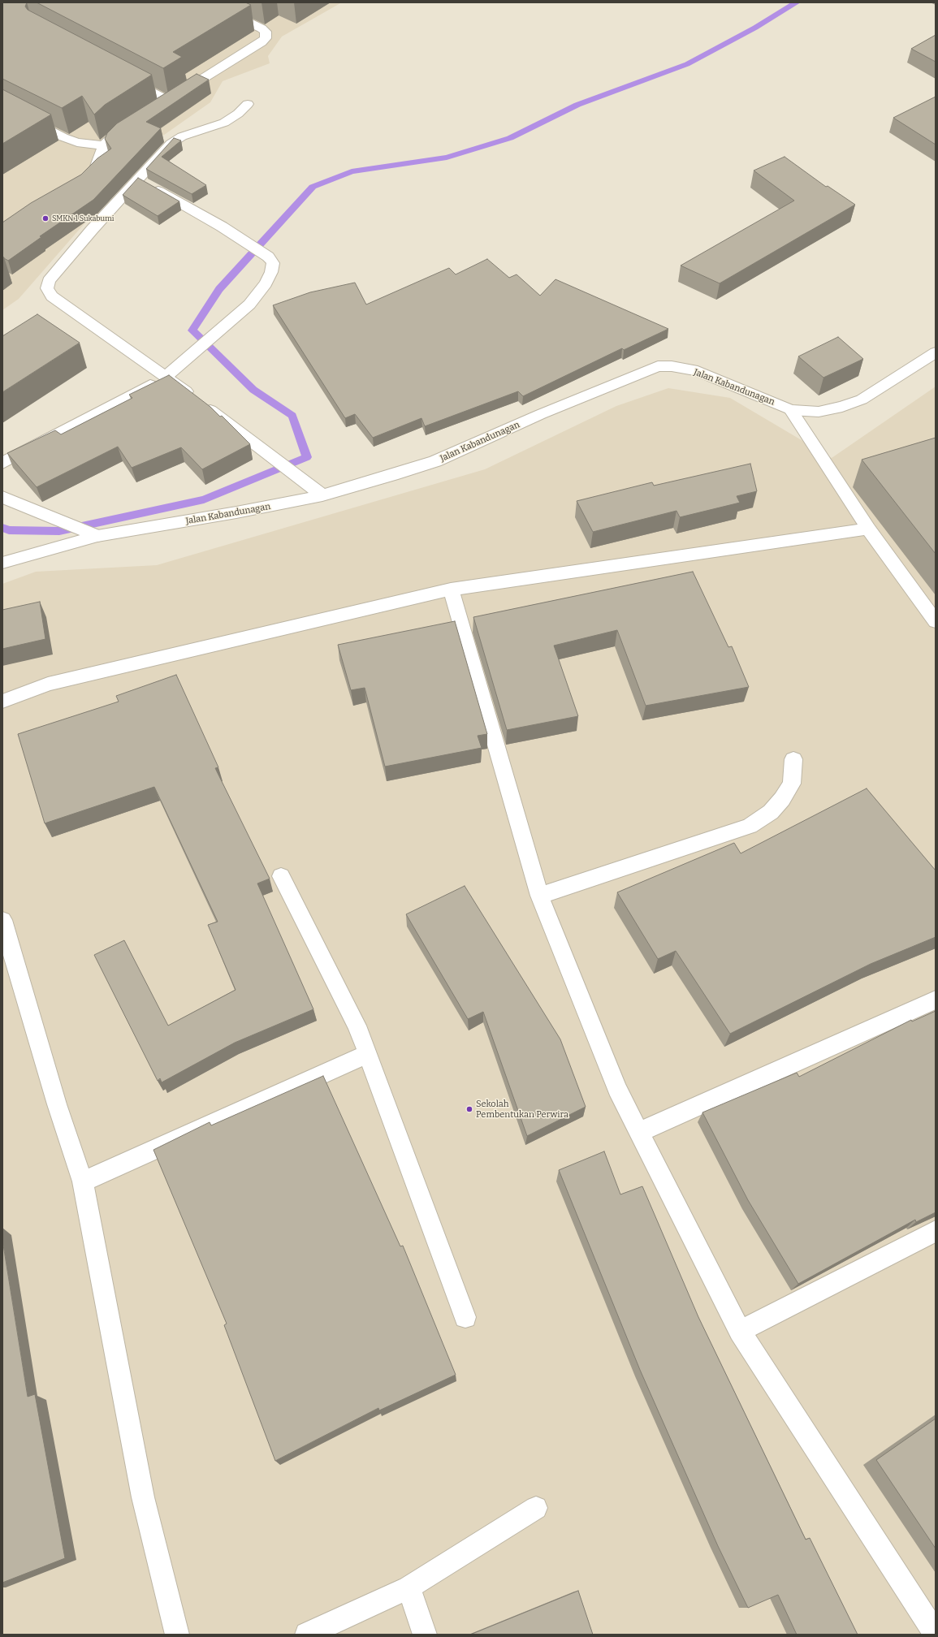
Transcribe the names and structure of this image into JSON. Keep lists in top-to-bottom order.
{
  "streets": {
    "street": ["Jalan Kabandunagan"]
  },
  "places": ["SMKN 1 Sukabumi", "Sekolah Pembentukan Perwira"]
}
